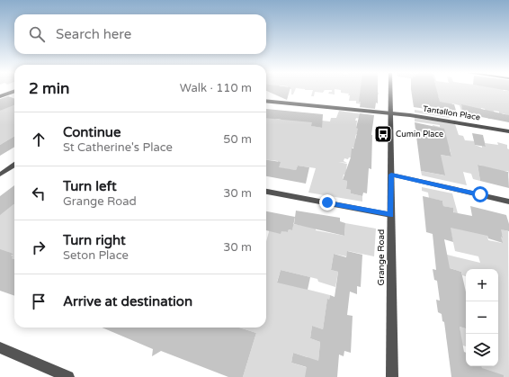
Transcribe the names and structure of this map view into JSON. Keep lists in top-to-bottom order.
{
  "streets": {
    "street": ["Tantallon Place", "Grange Road"]
  },
  "crossings": [
    ["Tantallon Place", "Grange Road"]
  ],
  "places": {
    "bus stop": ["Cumin Place"]
  },
  "page": {
    "search": "Search here",
    "heading": ["2 min", "Walk · 110 m"],
    "list": [
      ["Continue", "St Catherine's Place", "50 m"],
      ["Turn left", "Grange Road", "30 m"],
      ["Turn right", "Seton Place", "30 m"],
      "Arrive at destination"
    ],
    "map_buttons": ["+", "−"]
  }
}
